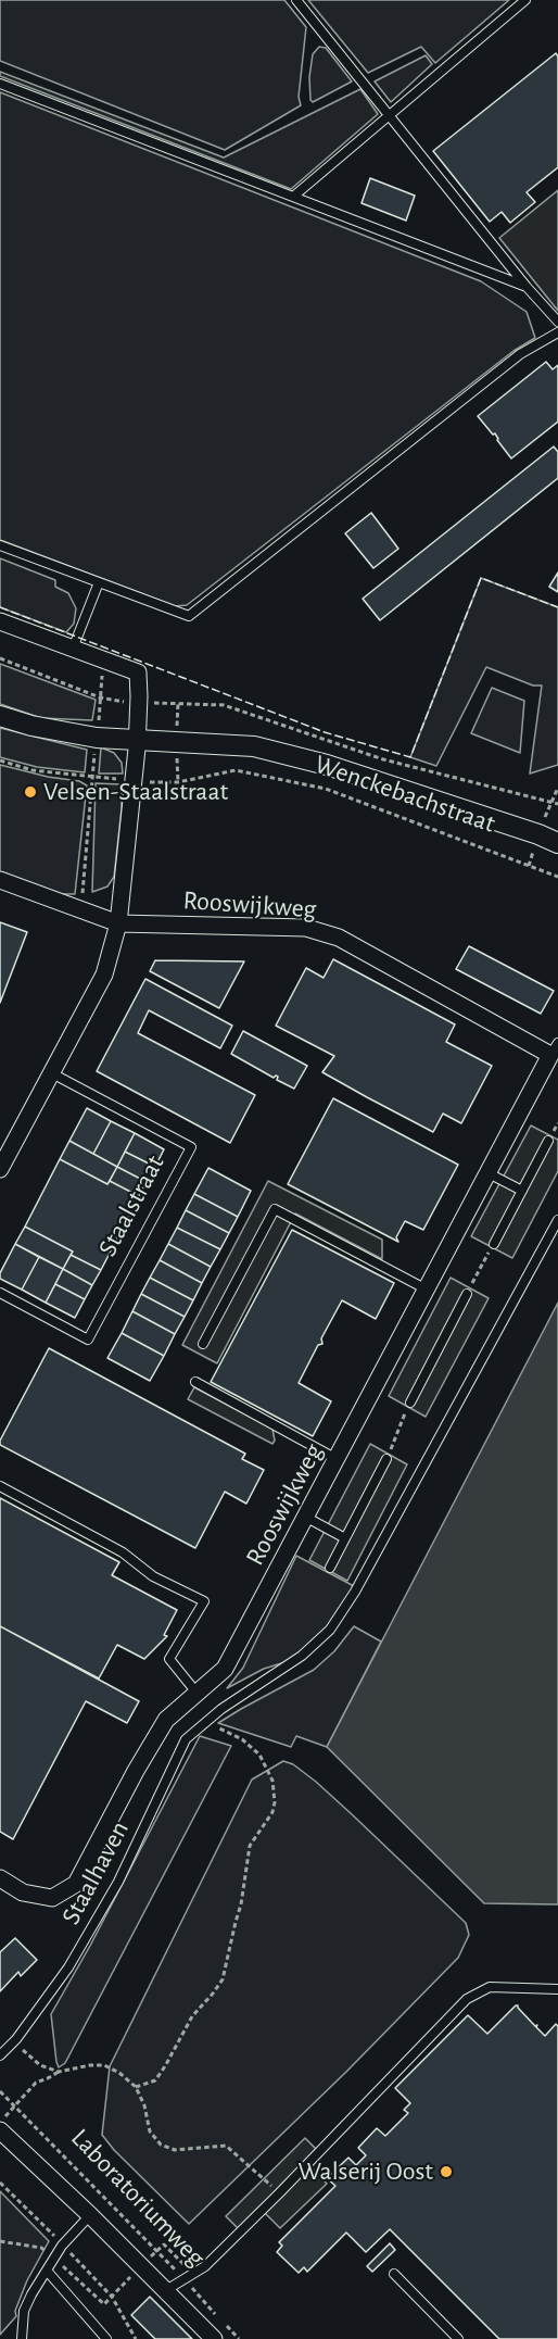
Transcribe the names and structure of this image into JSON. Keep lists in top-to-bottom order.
{
  "streets": {
    "street": ["Wenckebachstraat", "Rooswijkweg", "Laboratoriumweg"],
    "lane": ["Staalstraat", "Staalhaven"]
  },
  "places": ["Velsen-Staalstraat", "Walserij Oost"]
}
